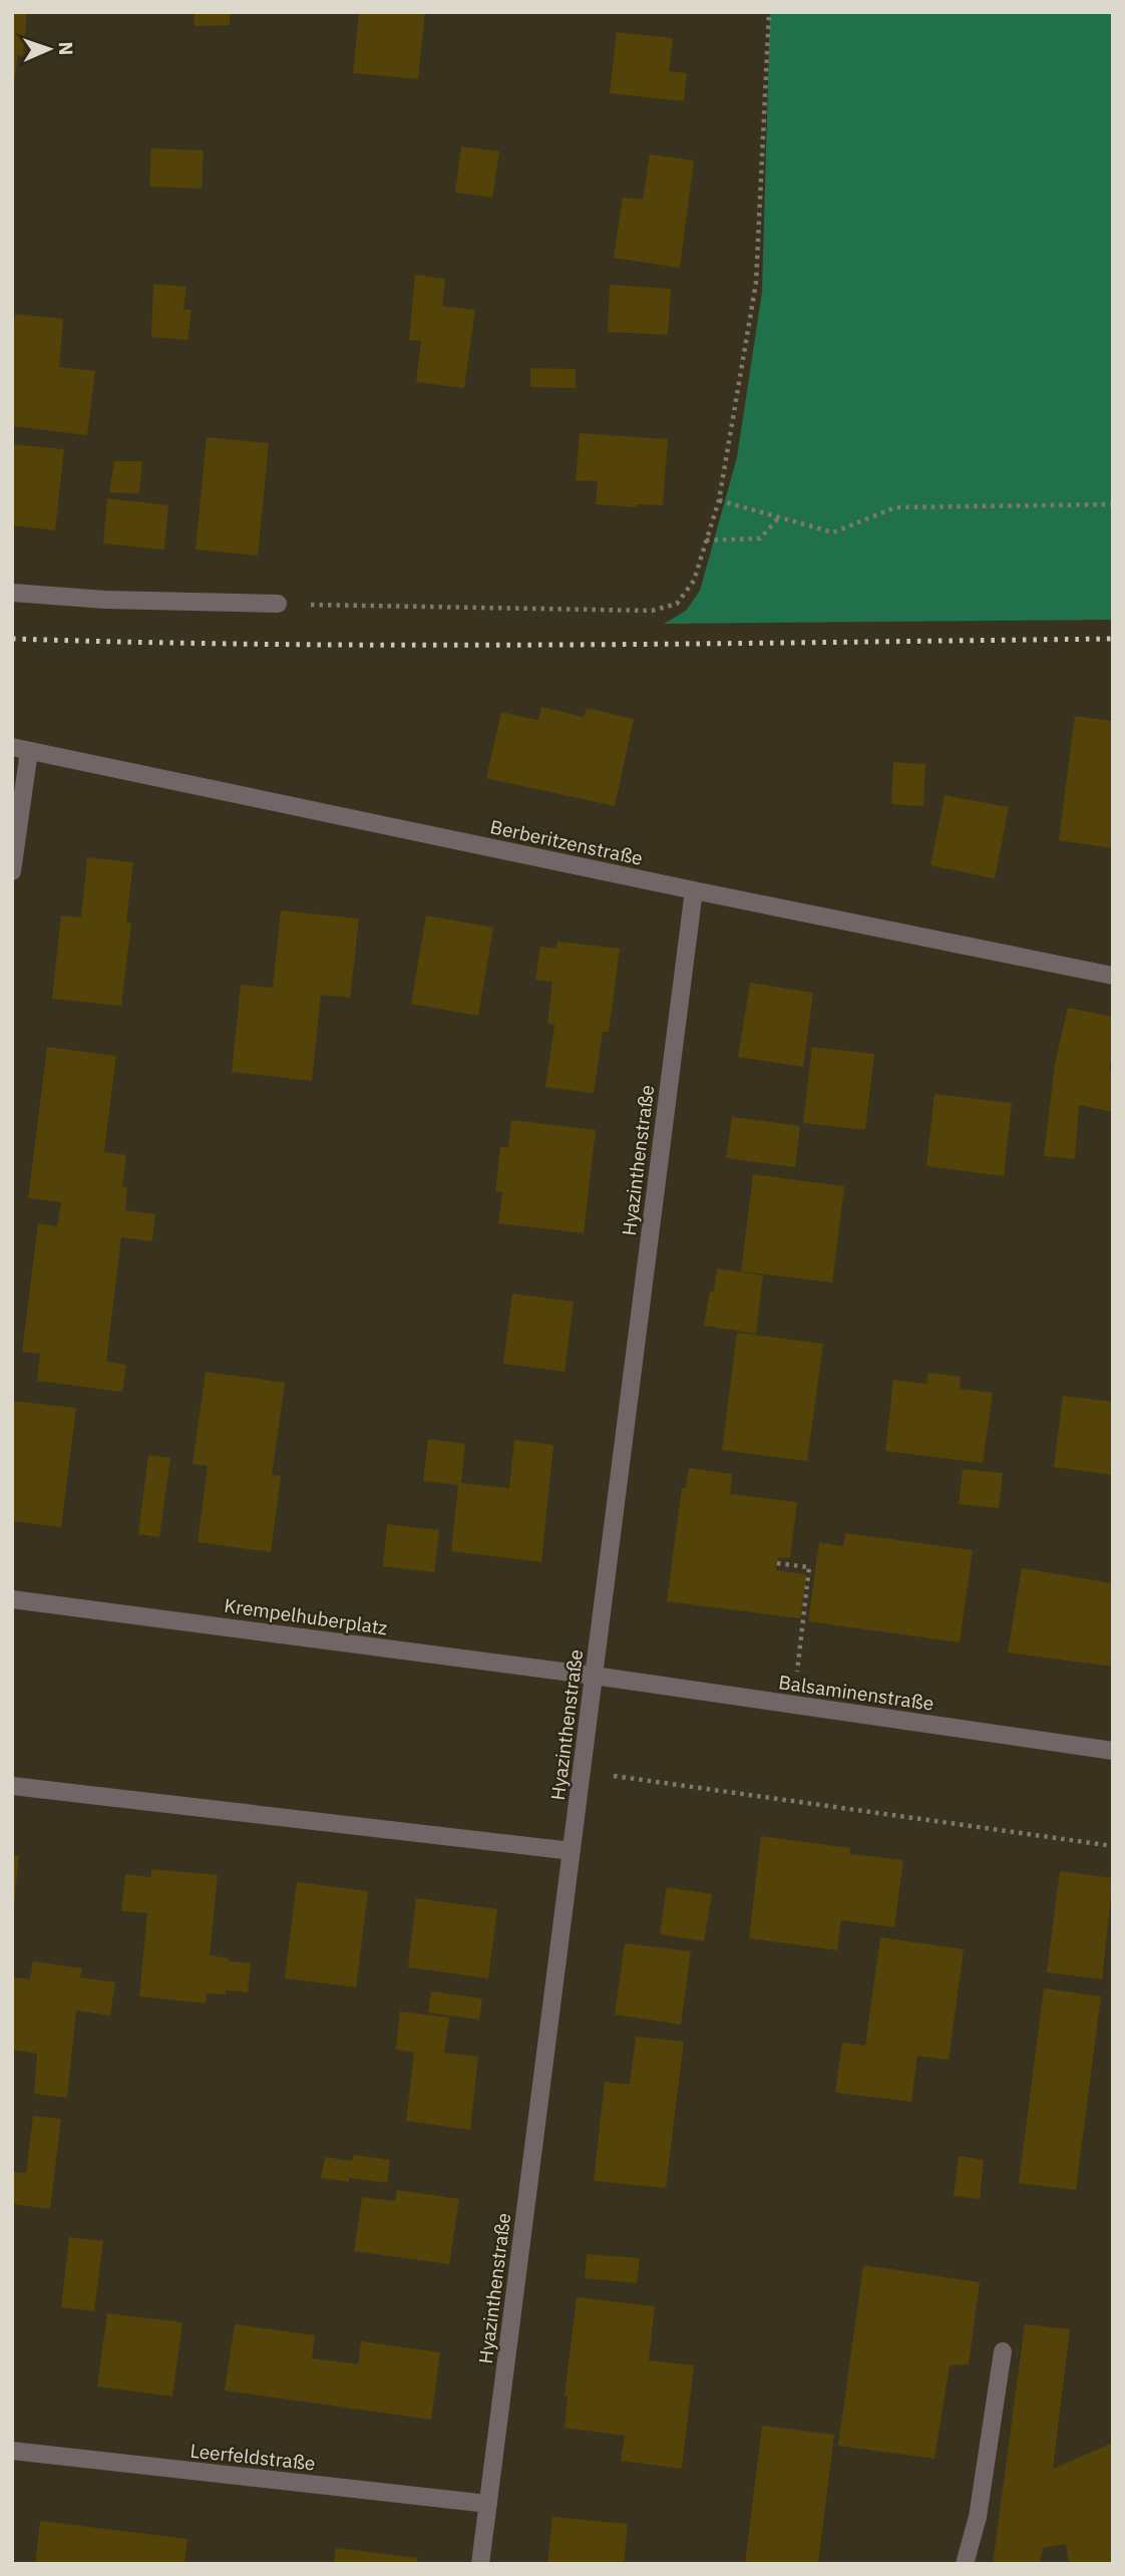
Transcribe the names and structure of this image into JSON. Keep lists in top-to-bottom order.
{
  "streets": {
    "street": [
      "Berberitzenstraße",
      "Hyazinthenstraße",
      "Krempelhuberplatz",
      "Balsaminenstraße",
      "Leerfeldstraße"
    ]
  },
  "crossings": [
    ["Berberitzenstraße", "Hyazinthenstraße"],
    ["Hyazinthenstraße", "Krempelhuberplatz"],
    ["Hyazinthenstraße", "Balsaminenstraße"],
    ["Hyazinthenstraße", "Leerfeldstraße"],
    ["Krempelhuberplatz", "Balsaminenstraße"]
  ],
  "north": "right"
}
